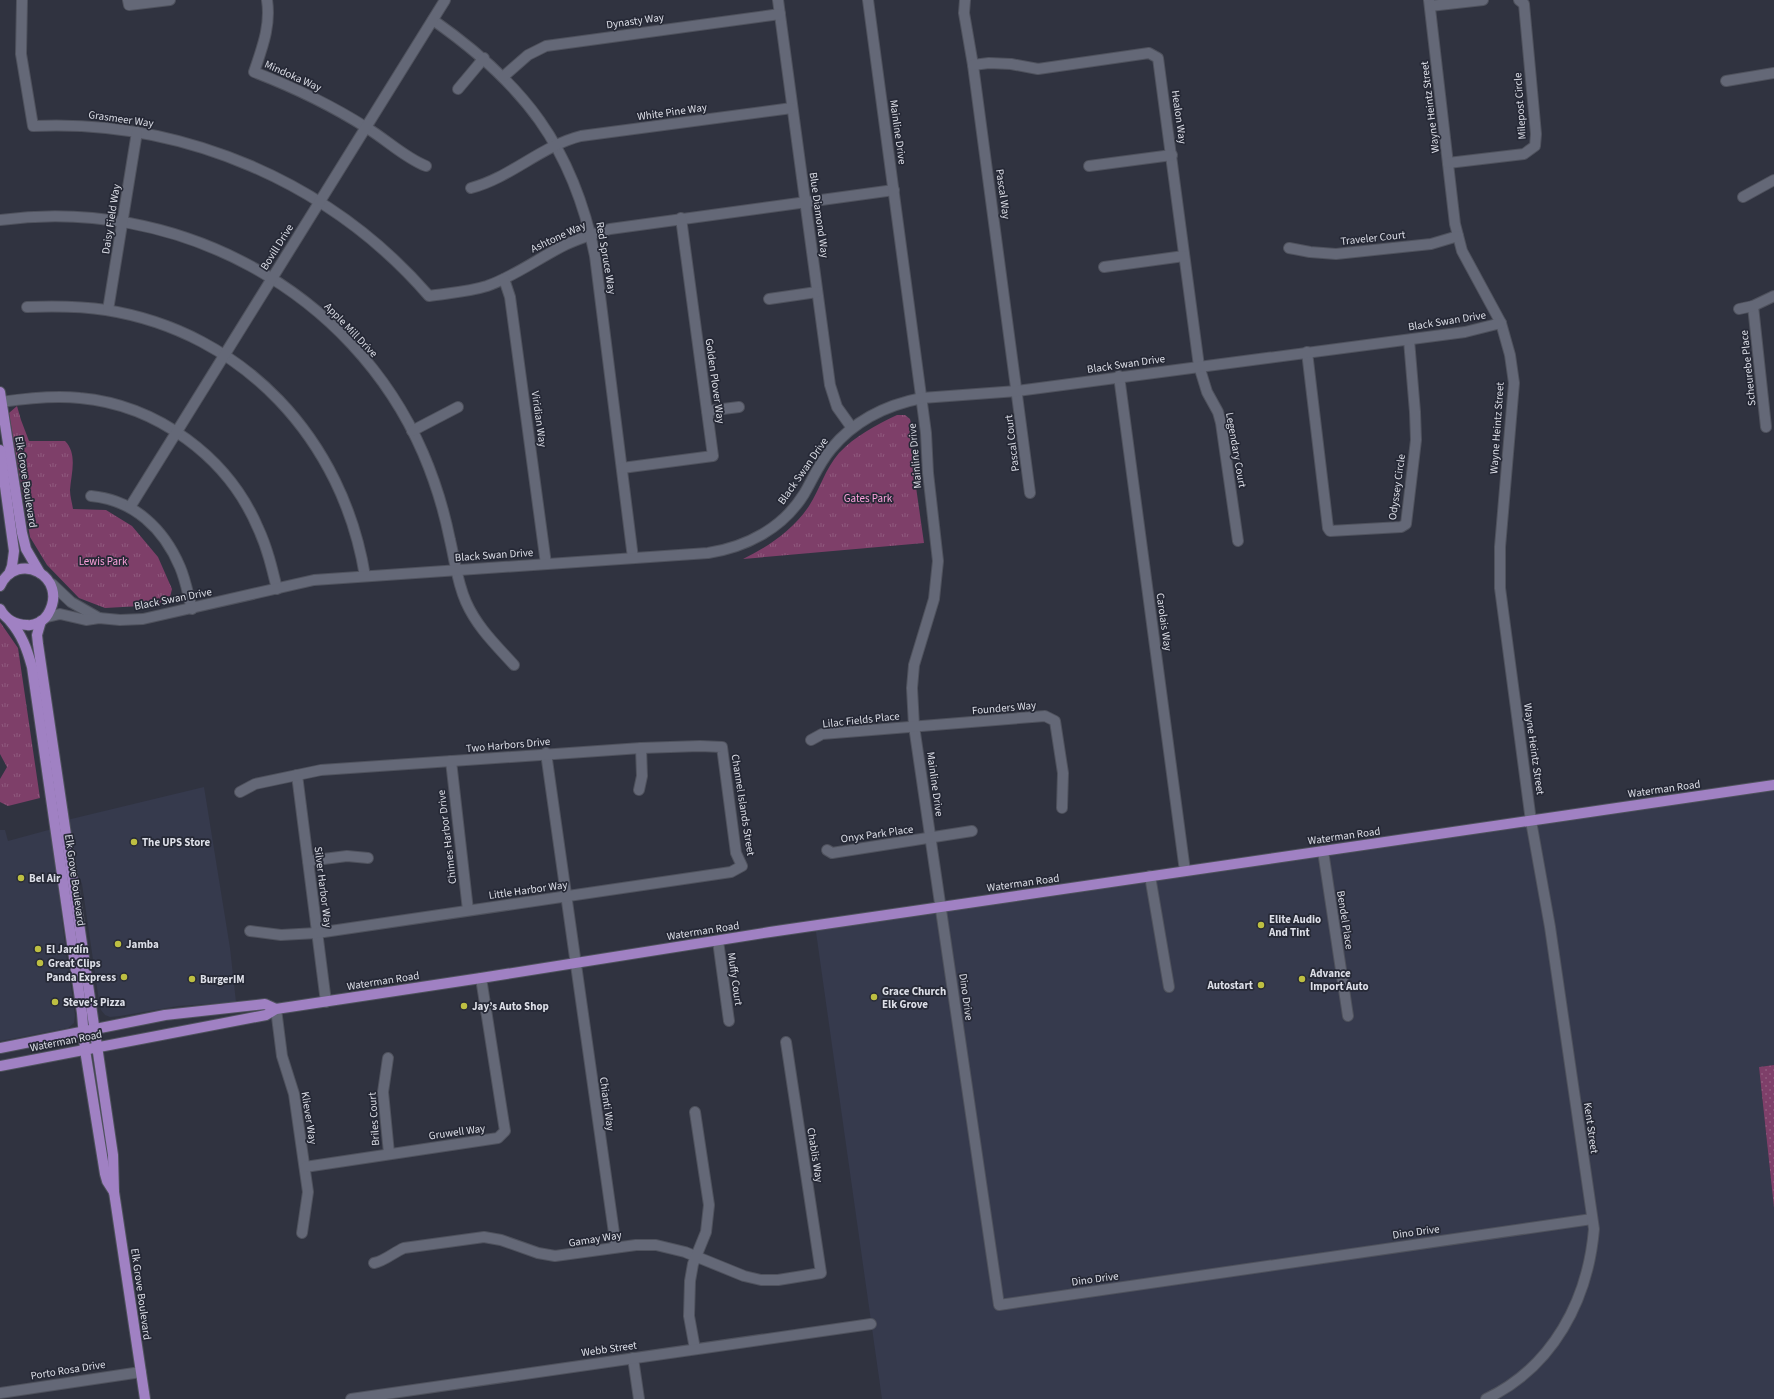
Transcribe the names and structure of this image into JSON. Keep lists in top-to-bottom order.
{
  "streets": {
    "main road": ["Elk Grove Boulevard", "Waterman Road"],
    "street": [
      "Dynasty Way",
      "Mindoka Way",
      "Milepost Circle",
      "Wayne Heintz Street",
      "White Pine Way",
      "Healon Way",
      "Grasmeer Way",
      "Mainline Drive",
      "Pascal Way",
      "Blue Diamond Way",
      "Daisy Field Way",
      "Ashtone Way",
      "Traveler Court",
      "Bovill Drive",
      "Red Spruce Way",
      "Black Swan Drive",
      "Apple Mill Drive",
      "Scheurebe Place",
      "Golden Plover Way",
      "Viridian Way",
      "Pascal Court",
      "Legendary Court",
      "Odyssey Circle",
      "Carolais Way",
      "Founders Way",
      "Lilac Fields Place",
      "Two Harbors Drive",
      "Channel Islands Street",
      "Onyx Park Place",
      "Chimes Harbor Drive",
      "Silver Harbor Way",
      "Little Harbor Way",
      "Bendel Place",
      "Muffy Court",
      "Dino Drive",
      "Chianti Way",
      "Kliever Way",
      "Briles Court",
      "Kent Street",
      "Gruwell Way",
      "Chablis Way",
      "Gamay Way",
      "Webb Street",
      "Porto Rosa Drive"
    ]
  },
  "crossings": [
    ["Dynasty Way", "Blue Diamond Way"],
    ["Dynasty Way", "Red Spruce Way"],
    ["Mindoka Way", "Bovill Drive"],
    ["Milepost Circle", "Wayne Heintz Street"],
    ["Wayne Heintz Street", "Traveler Court"],
    ["Wayne Heintz Street", "Black Swan Drive"],
    ["Wayne Heintz Street", "Waterman Road"],
    ["Wayne Heintz Street", "Kent Street"],
    ["White Pine Way", "Blue Diamond Way"],
    ["White Pine Way", "Red Spruce Way"],
    ["Healon Way", "Pascal Way"],
    ["Healon Way", "Black Swan Drive"],
    ["Healon Way", "Legendary Court"],
    ["Grasmeer Way", "Daisy Field Way"],
    ["Grasmeer Way", "Ashtone Way"],
    ["Grasmeer Way", "Bovill Drive"],
    ["Mainline Drive", "Ashtone Way"],
    ["Mainline Drive", "Black Swan Drive"],
    ["Mainline Drive", "Founders Way"],
    ["Mainline Drive", "Lilac Fields Place"],
    ["Mainline Drive", "Waterman Road"],
    ["Mainline Drive", "Onyx Park Place"],
    ["Mainline Drive", "Dino Drive"],
    ["Pascal Way", "Black Swan Drive"],
    ["Pascal Way", "Pascal Court"],
    ["Blue Diamond Way", "Ashtone Way"],
    ["Blue Diamond Way", "Black Swan Drive"],
    ["Daisy Field Way", "Apple Mill Drive"],
    ["Ashtone Way", "Bovill Drive"],
    ["Ashtone Way", "Red Spruce Way"],
    ["Ashtone Way", "Golden Plover Way"],
    ["Ashtone Way", "Viridian Way"],
    ["Bovill Drive", "Red Spruce Way"],
    ["Bovill Drive", "Apple Mill Drive"],
    ["Red Spruce Way", "Black Swan Drive"],
    ["Red Spruce Way", "Golden Plover Way"],
    ["Black Swan Drive", "Apple Mill Drive"],
    ["Black Swan Drive", "Viridian Way"],
    ["Black Swan Drive", "Pascal Court"],
    ["Black Swan Drive", "Legendary Court"],
    ["Black Swan Drive", "Elk Grove Boulevard"],
    ["Black Swan Drive", "Odyssey Circle"],
    ["Black Swan Drive", "Carolais Way"],
    ["Elk Grove Boulevard", "Waterman Road"],
    ["Elk Grove Boulevard", "Porto Rosa Drive"],
    ["Carolais Way", "Waterman Road"],
    ["Founders Way", "Lilac Fields Place"],
    ["Two Harbors Drive", "Channel Islands Street"],
    ["Two Harbors Drive", "Chimes Harbor Drive"],
    ["Two Harbors Drive", "Silver Harbor Way"],
    ["Two Harbors Drive", "Chianti Way"],
    ["Waterman Road", "Silver Harbor Way"],
    ["Waterman Road", "Bendel Place"],
    ["Waterman Road", "Muffy Court"],
    ["Waterman Road", "Dino Drive"],
    ["Waterman Road", "Chianti Way"],
    ["Waterman Road", "Kliever Way"],
    ["Waterman Road", "Kent Street"],
    ["Waterman Road", "Gruwell Way"],
    ["Channel Islands Street", "Little Harbor Way"],
    ["Chimes Harbor Drive", "Little Harbor Way"],
    ["Silver Harbor Way", "Little Harbor Way"],
    ["Little Harbor Way", "Chianti Way"],
    ["Dino Drive", "Kent Street"],
    ["Chianti Way", "Gamay Way"],
    ["Kliever Way", "Gruwell Way"],
    ["Briles Court", "Gruwell Way"],
    ["Chablis Way", "Gamay Way"]
  ],
  "parks": ["Gates Park", "Lewis Park"],
  "places": [
    "The UPS Store",
    "Bel Air",
    "Elite Audio And Tint",
    "Jamba",
    "El Jardín",
    "Great Clips",
    "Panda Express",
    "BurgerIM",
    "Advance Import Auto",
    "Autostart",
    "Grace Church Elk Grove",
    "Steve's Pizza",
    "Jay’s Auto Shop"
  ]
}
